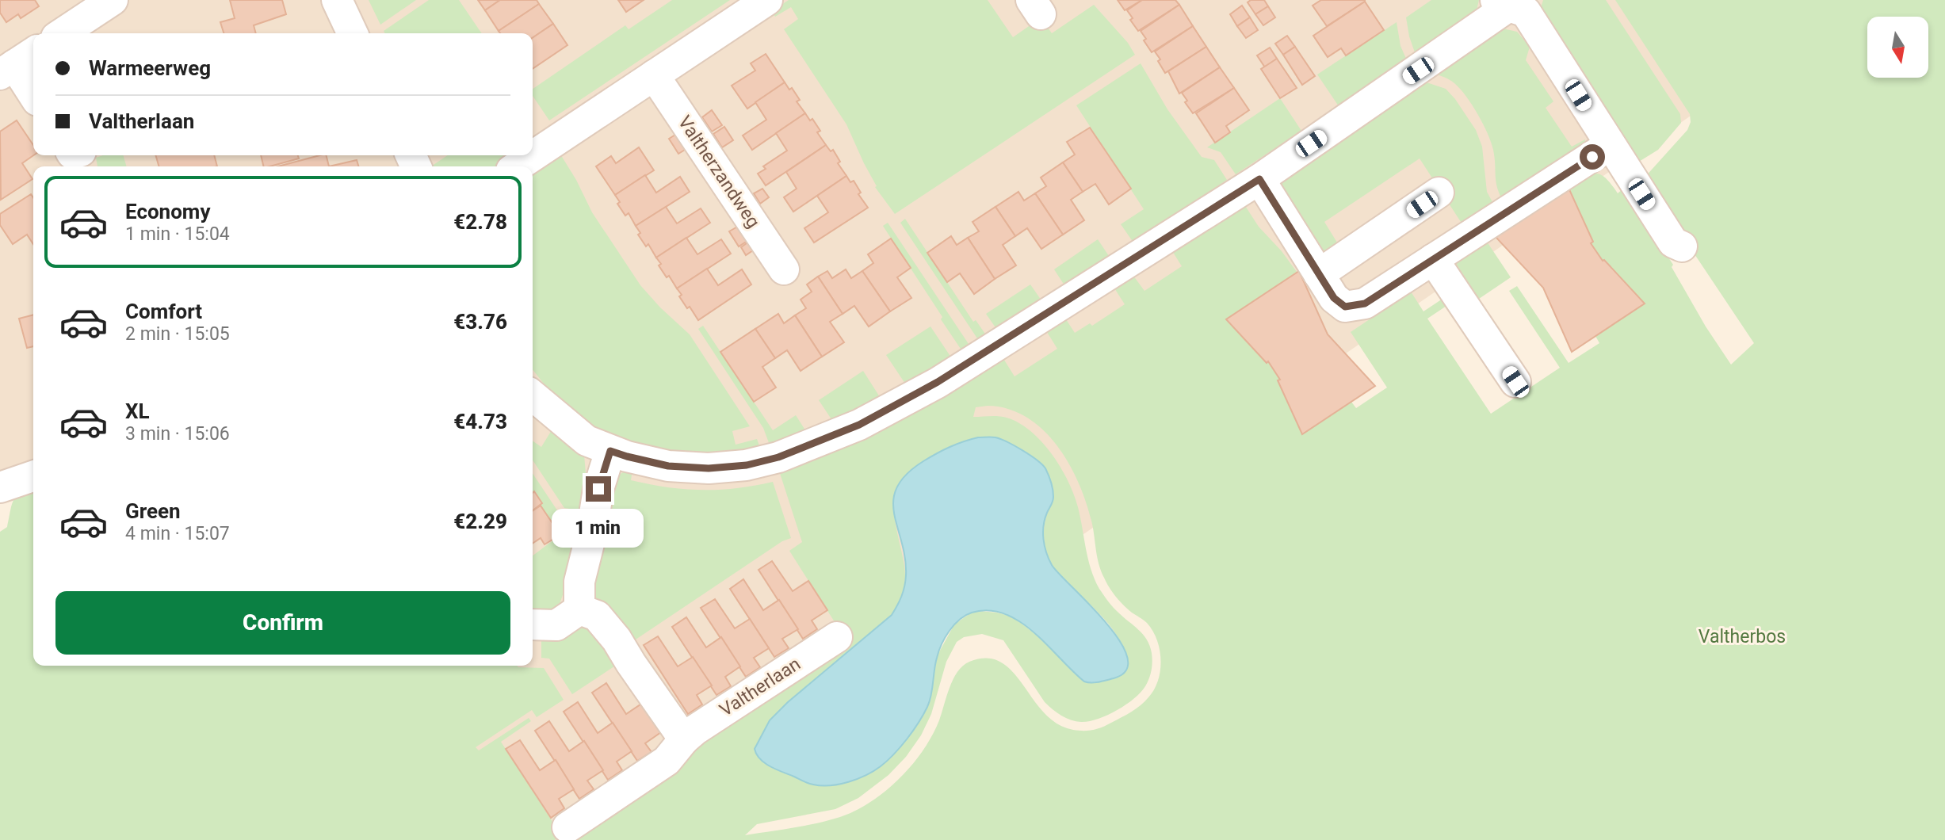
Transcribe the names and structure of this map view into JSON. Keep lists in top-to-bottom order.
{
  "streets": {
    "street": ["Valtherzandweg", "Valtherlaan"]
  },
  "parks": ["Valtherbos"],
  "north": "bottom",
  "page": {
    "banner": ["Warmeerweg", "Valtherlaan"],
    "list": [
      {
        "name": "Economy",
        "note": "1 min · 15:04",
        "value": "€2.78"
      },
      {
        "name": "Comfort",
        "note": "2 min · 15:05",
        "value": "€3.76"
      },
      {
        "name": "XL",
        "note": "3 min · 15:06",
        "value": "€4.73"
      },
      {
        "name": "Green",
        "note": "4 min · 15:07",
        "value": "€2.29"
      }
    ],
    "bubble": "1 min",
    "buttons": "Confirm"
  }
}
